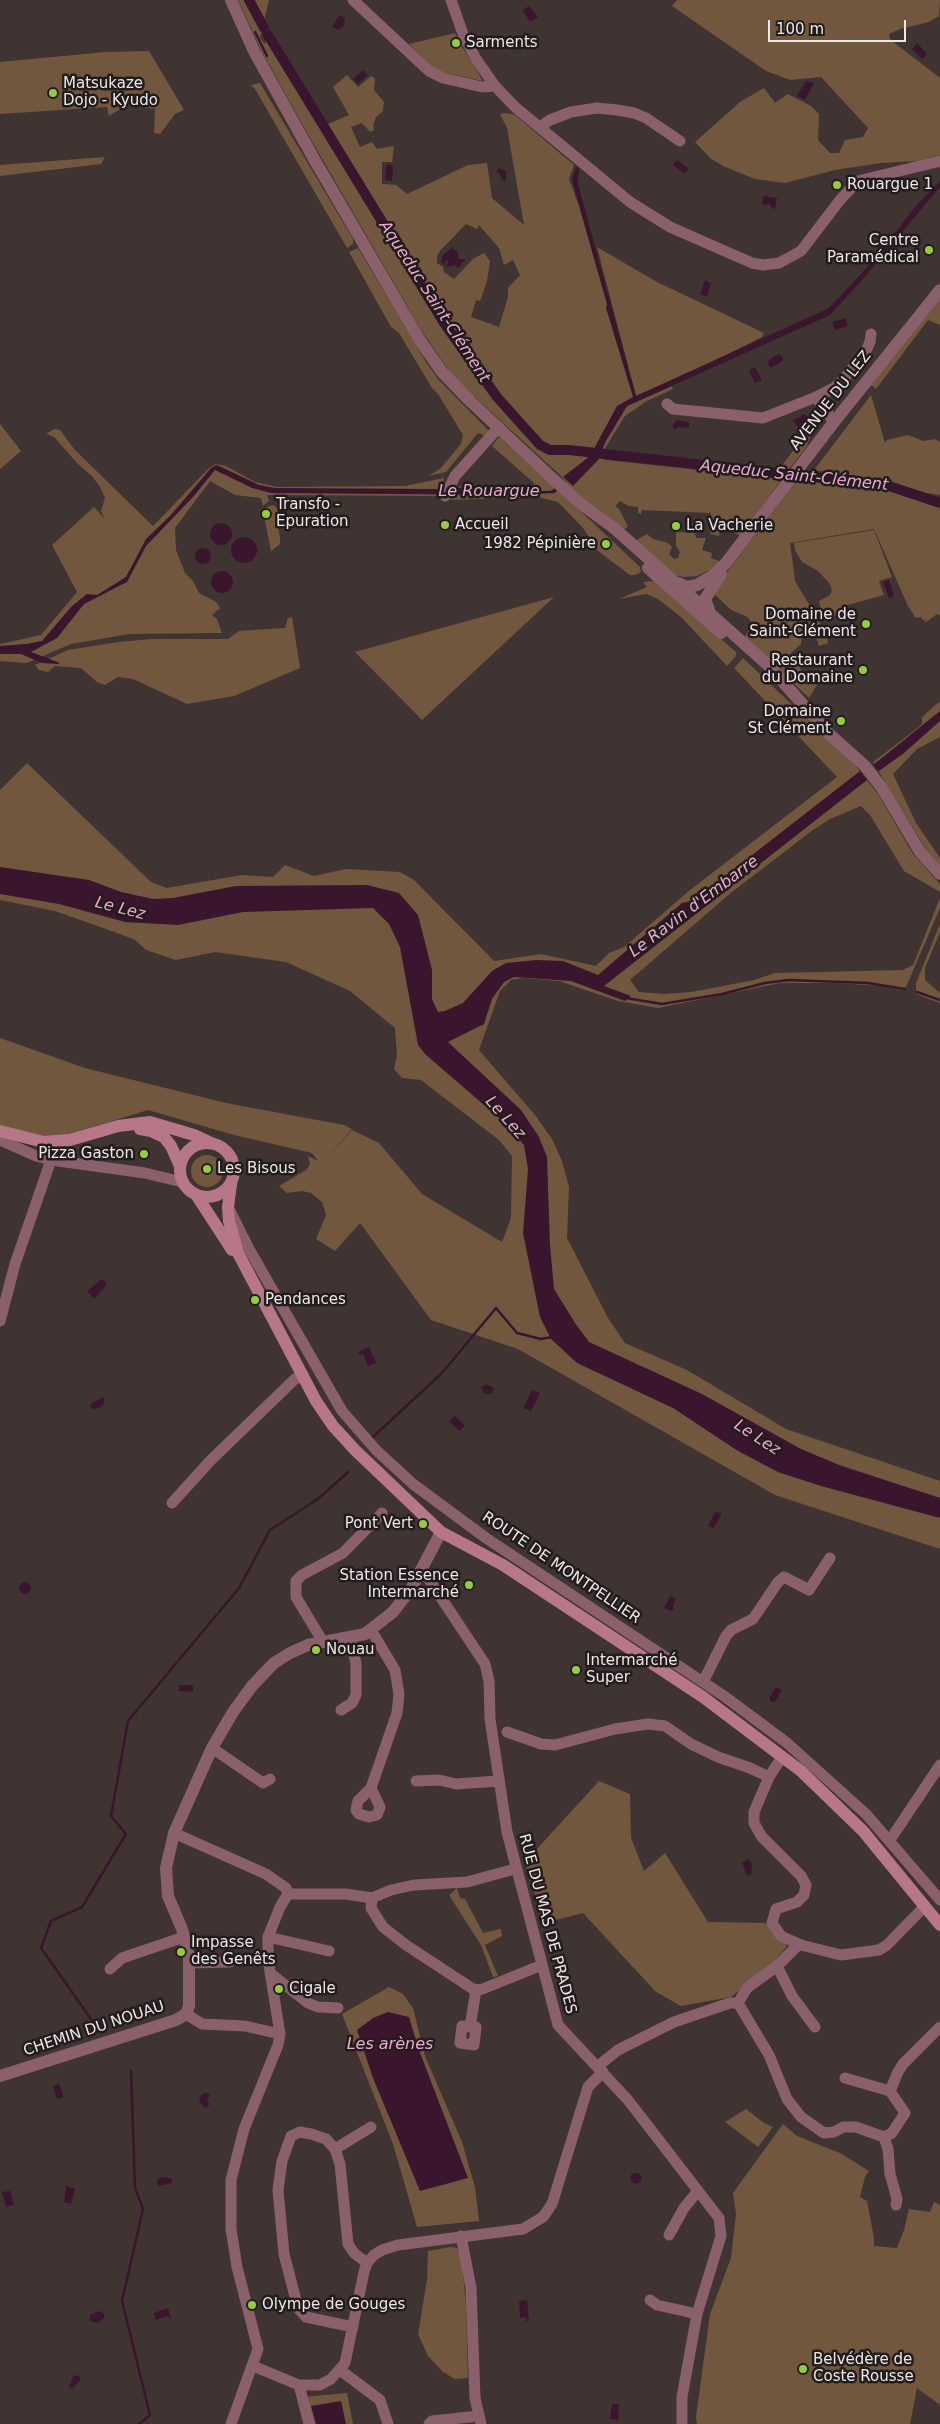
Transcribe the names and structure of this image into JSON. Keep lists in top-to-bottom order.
{
  "streets": {
    "main road": ["ROUTE DE MONTPELLIER"],
    "street": ["AVENUE DU LEZ", "RUE DU MAS DE PRADES", "CHEMIN DU NOUAU"]
  },
  "crossings": [
    ["ROUTE DE MONTPELLIER", "CHEMIN DU NOUAU"],
    ["RUE DU MAS DE PRADES", "CHEMIN DU NOUAU"]
  ],
  "water": [
    "Aqueduc Saint-Clément",
    "Le Rouargue",
    "Le Ravin d'Embarre",
    "Le Lez",
    "Les arènes"
  ],
  "places": [
    "Sarments",
    "Matsukaze Dojo - Kyudo",
    "Rouargue 1",
    "Centre Paramédical",
    "Transfo - Epuration",
    "Accueil",
    "La Vacherie",
    "1982 Pépinière",
    "Domaine de Saint-Clément",
    "Restaurant du Domaine",
    "Domaine St Clément",
    "Pizza Gaston",
    "Les Bisous",
    "Pendances",
    "Pont Vert",
    "Station Essence Intermarché",
    "Nouau",
    "Intermarché Super",
    "Impasse des Genêts",
    "Cigale",
    "Olympe de Gouges",
    "Belvédère de Coste Rousse"
  ],
  "scale_bar": "100 m"
}
